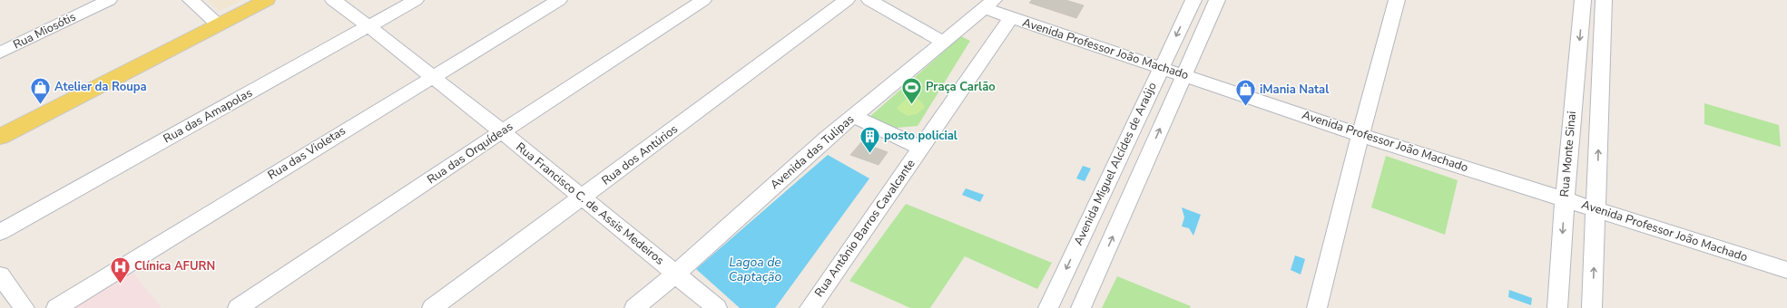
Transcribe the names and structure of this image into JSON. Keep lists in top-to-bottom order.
{
  "streets": {
    "street": [
      "Rua Miosótis",
      "Avenida Professor João Machado",
      "Rua das Amapolas",
      "Avenida das Tulipas",
      "Rua das Violetas",
      "Rua das Orquídeas",
      "Rua Monte Sinai",
      "Rua dos Antúrios",
      "Avenida Miguel Alcídes de Araújo",
      "Rua Francisco C. de Assis Medeiros",
      "Rua Antônio Barros Cavalcante"
    ]
  },
  "crossings": [
    ["Avenida Professor João Machado", "Avenida das Tulipas"],
    ["Avenida Professor João Machado", "Rua Monte Sinai"],
    ["Avenida Professor João Machado", "Avenida Miguel Alcídes de Araújo"],
    ["Avenida Professor João Machado", "Rua Antônio Barros Cavalcante"],
    ["Rua das Amapolas", "Rua Francisco C. de Assis Medeiros"],
    ["Avenida das Tulipas", "Rua Francisco C. de Assis Medeiros"],
    ["Avenida das Tulipas", "Rua Antônio Barros Cavalcante"],
    ["Rua das Violetas", "Rua Francisco C. de Assis Medeiros"],
    ["Rua das Orquídeas", "Rua Francisco C. de Assis Medeiros"],
    ["Rua dos Antúrios", "Rua Francisco C. de Assis Medeiros"]
  ],
  "water": ["Lagoa de Captação"],
  "places": {
    "shop": ["Atelier da Roupa", "iMania Natal"],
    "sports": ["Praça Carlão"],
    "building": ["posto policial"],
    "hospital": ["Clínica AFURN"]
  }
}
